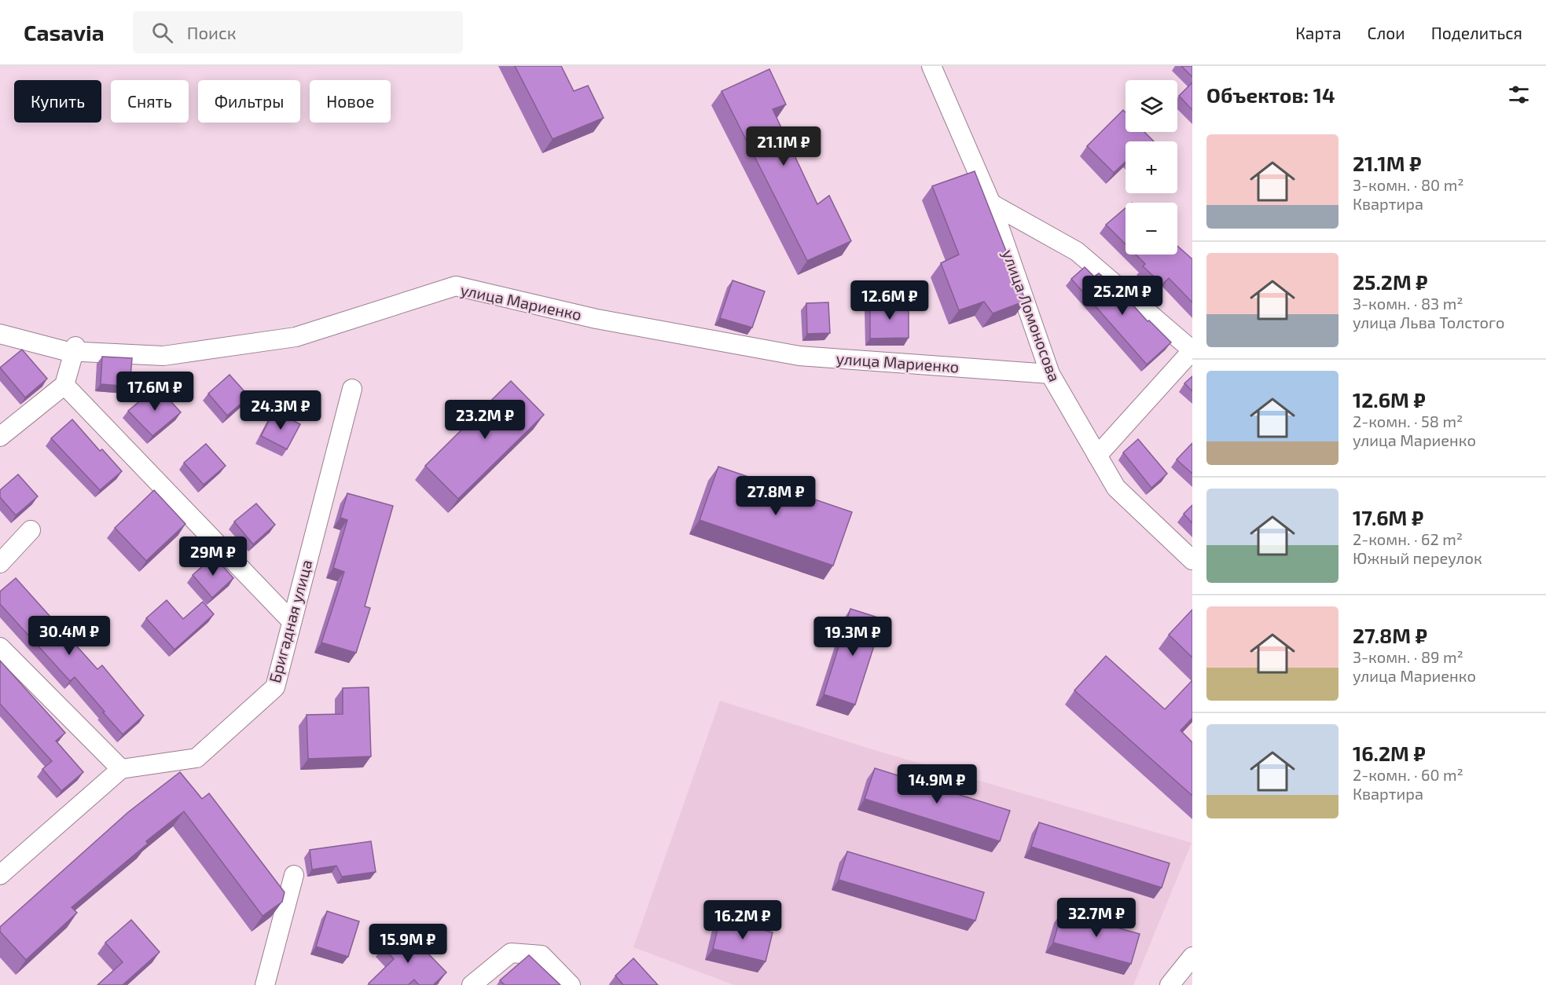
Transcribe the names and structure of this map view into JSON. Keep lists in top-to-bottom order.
{
  "streets": {
    "street": ["улица Мариенко", "улица Ломоносова", "Бригадная улица"]
  },
  "crossings": [
    ["улица Мариенко", "улица Ломоносова"]
  ],
  "page": {
    "header": "Casavia",
    "search": "Поиск",
    "nav": ["Карта", "Слои", "Поделиться"],
    "heading": "Объектов: 14",
    "map_buttons": ["+", "−"],
    "chip": [
      "Купить",
      "Снять",
      "Фильтры",
      "Новое"
    ],
    "list": [
      {
        "name": "21.1M ₽",
        "note": "3-комн. · 80 m² · Квартира"
      },
      {
        "name": "25.2M ₽",
        "note": "3-комн. · 83 m² · улица Льва Толстого"
      },
      {
        "name": "12.6M ₽",
        "note": "2-комн. · 58 m² · улица Мариенко"
      },
      {
        "name": "17.6M ₽",
        "note": "2-комн. · 62 m² · Южный переулок"
      },
      {
        "name": "27.8M ₽",
        "note": "3-комн. · 89 m² · улица Мариенко"
      },
      {
        "name": "16.2M ₽",
        "note": "2-комн. · 60 m² · Квартира"
      }
    ],
    "price": [
      "21.1M ₽",
      "25.2M ₽",
      "12.6M ₽",
      "17.6M ₽",
      "24.3M ₽",
      "23.2M ₽",
      "27.8M ₽",
      "29M ₽",
      "30.4M ₽",
      "19.3M ₽",
      "14.9M ₽",
      "32.7M ₽",
      "16.2M ₽",
      "15.9M ₽"
    ]
  }
}
